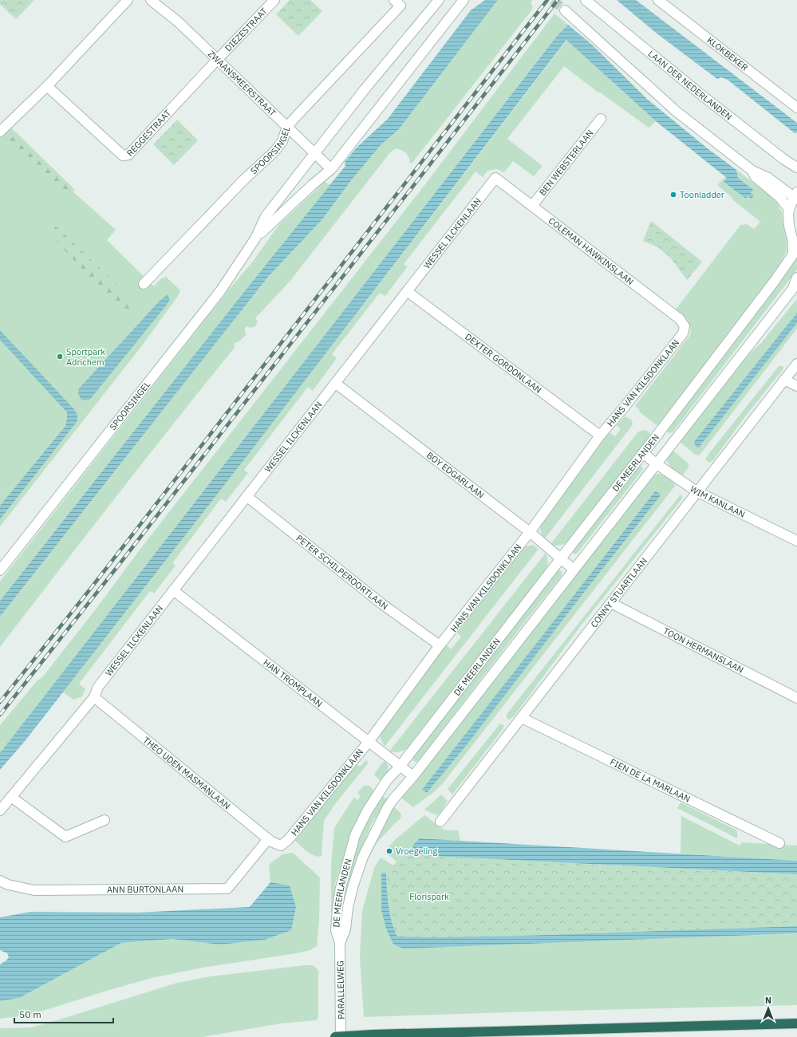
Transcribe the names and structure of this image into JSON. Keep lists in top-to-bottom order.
{
  "streets": {
    "street": [
      "DIEZESTRAAT",
      "KLOKBEKER",
      "ZWAANSMEERSTRAAT",
      "LAAN DER NEDERLANDEN",
      "REGGESTRAAT",
      "SPOORSINGEL",
      "BEN WEBSTERLAAN",
      "WESSEL ILCKENLAAN",
      "COLEMAN HAWKINSLAAN",
      "DEXTER GORDONLAAN",
      "HANS VAN KILSDONKLAAN",
      "DE MEERLANDEN",
      "BOY EDGARLAAN",
      "WIM KANLAAN",
      "PETER SCHILPEROORTLAAN",
      "CONNY STUARTLAAN",
      "TOON HERMANSLAAN",
      "HAN TROMPLAAN",
      "THEO UDEN MASMANLAAN",
      "FIEN DE LA MARLAAN",
      "ANN BURTONLAAN",
      "PARALLELWEG"
    ]
  },
  "crossings": [
    ["DIEZESTRAAT", "ZWAANSMEERSTRAAT"],
    ["DIEZESTRAAT", "REGGESTRAAT"],
    ["ZWAANSMEERSTRAAT", "REGGESTRAAT"],
    ["ZWAANSMEERSTRAAT", "SPOORSINGEL"],
    ["BEN WEBSTERLAAN", "COLEMAN HAWKINSLAAN"],
    ["WESSEL ILCKENLAAN", "COLEMAN HAWKINSLAAN"],
    ["WESSEL ILCKENLAAN", "DEXTER GORDONLAAN"],
    ["WESSEL ILCKENLAAN", "BOY EDGARLAAN"],
    ["WESSEL ILCKENLAAN", "PETER SCHILPEROORTLAAN"],
    ["WESSEL ILCKENLAAN", "HAN TROMPLAAN"],
    ["WESSEL ILCKENLAAN", "THEO UDEN MASMANLAAN"],
    ["COLEMAN HAWKINSLAAN", "HANS VAN KILSDONKLAAN"],
    ["DEXTER GORDONLAAN", "HANS VAN KILSDONKLAAN"],
    ["HANS VAN KILSDONKLAAN", "BOY EDGARLAAN"],
    ["HANS VAN KILSDONKLAAN", "PETER SCHILPEROORTLAAN"],
    ["HANS VAN KILSDONKLAAN", "HAN TROMPLAAN"],
    ["HANS VAN KILSDONKLAAN", "THEO UDEN MASMANLAAN"],
    ["DE MEERLANDEN", "BOY EDGARLAAN"],
    ["DE MEERLANDEN", "WIM KANLAAN"],
    ["DE MEERLANDEN", "HAN TROMPLAAN"],
    ["DE MEERLANDEN", "PARALLELWEG"],
    ["WIM KANLAAN", "CONNY STUARTLAAN"],
    ["CONNY STUARTLAAN", "TOON HERMANSLAAN"],
    ["CONNY STUARTLAAN", "FIEN DE LA MARLAAN"],
    ["THEO UDEN MASMANLAAN", "ANN BURTONLAAN"]
  ],
  "parks": ["Florispark"],
  "places": ["Toonladder", "Sportpark Adrichem", "Vroegeling"],
  "scale_bar": "50 m",
  "north": "top"
}
